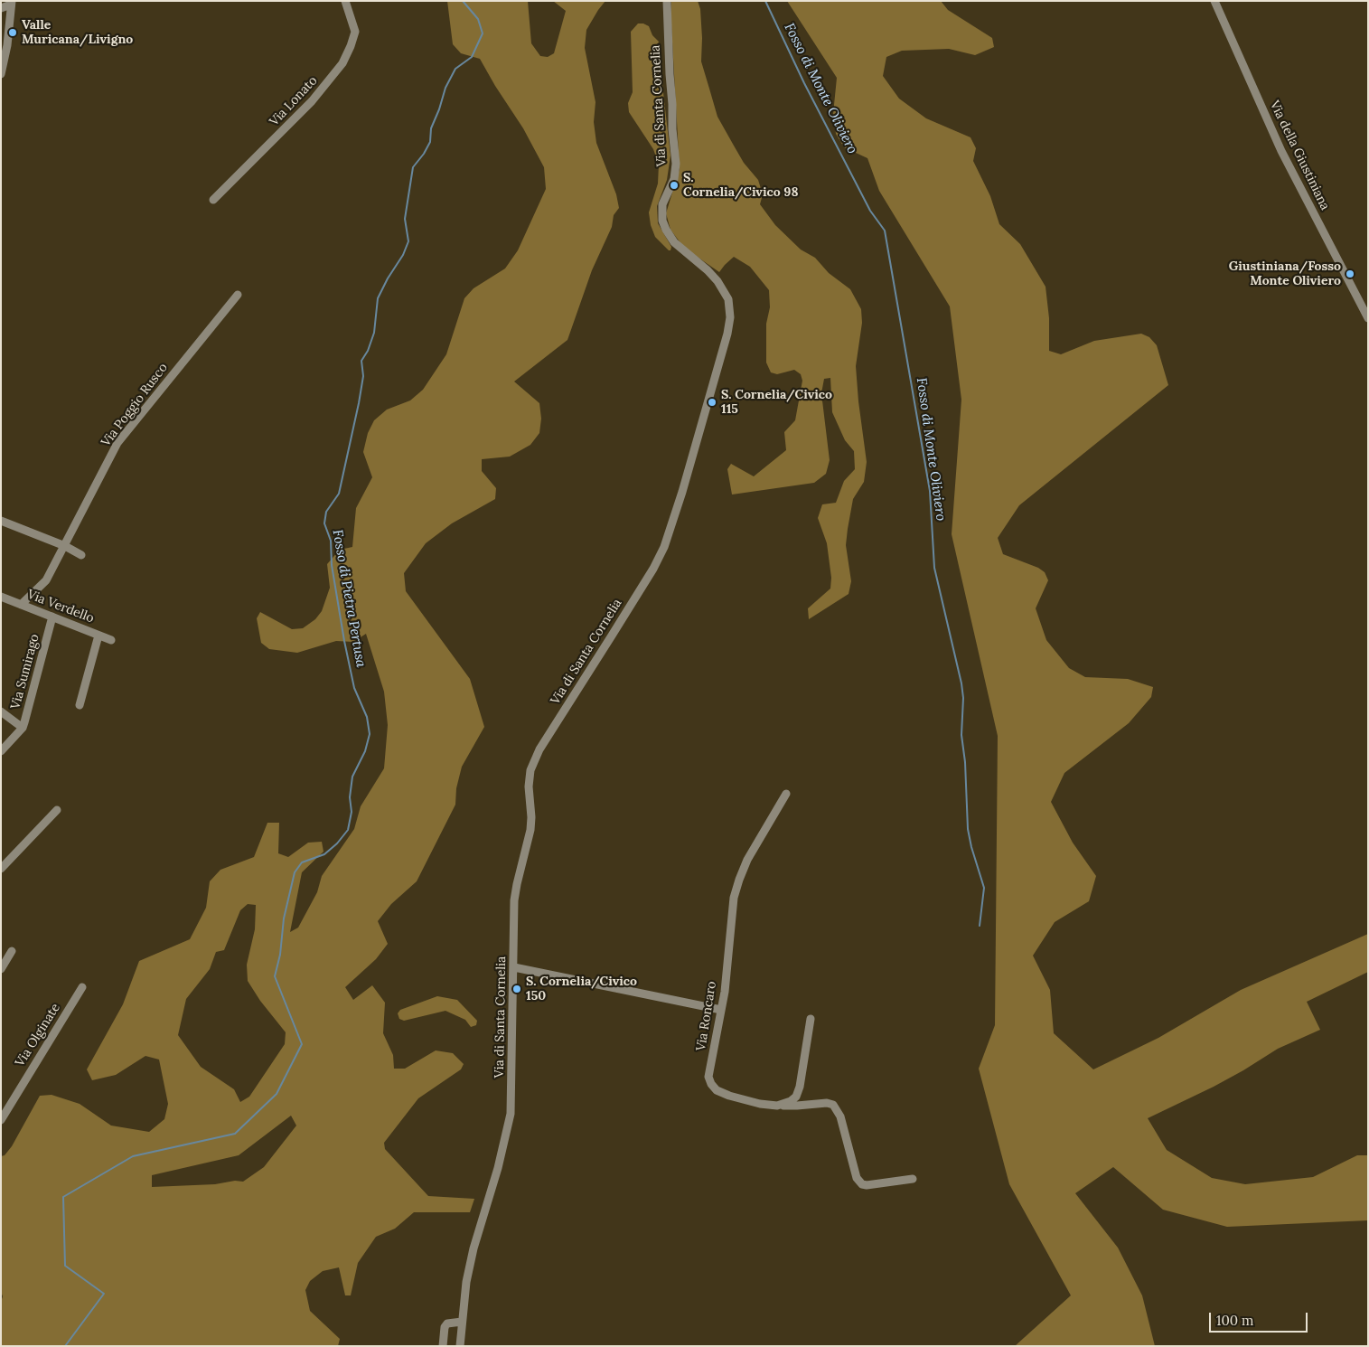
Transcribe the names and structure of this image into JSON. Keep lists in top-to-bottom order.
{
  "streets": {
    "street": [
      "Via Lonato",
      "Via di Santa Cornelia",
      "Via della Giustiniana",
      "Via Poggio Rusco",
      "Via Verdello",
      "Via Sumirago",
      "Via Roncaro",
      "Via Olginate"
    ]
  },
  "crossings": [
    ["Via Poggio Rusco", "Via Verdello"],
    ["Via Verdello", "Via Sumirago"]
  ],
  "water": ["Fosso di Monte Oliviero", "Fosso di Pietra Pertusa"],
  "places": [
    "Valle Muricana/Livigno",
    "S. Cornelia/Civico 98",
    "Giustiniana/Fosso Monte Oliviero",
    "S. Cornelia/Civico 115",
    "S. Cornelia/Civico 150"
  ],
  "scale_bar": "100 m"
}
